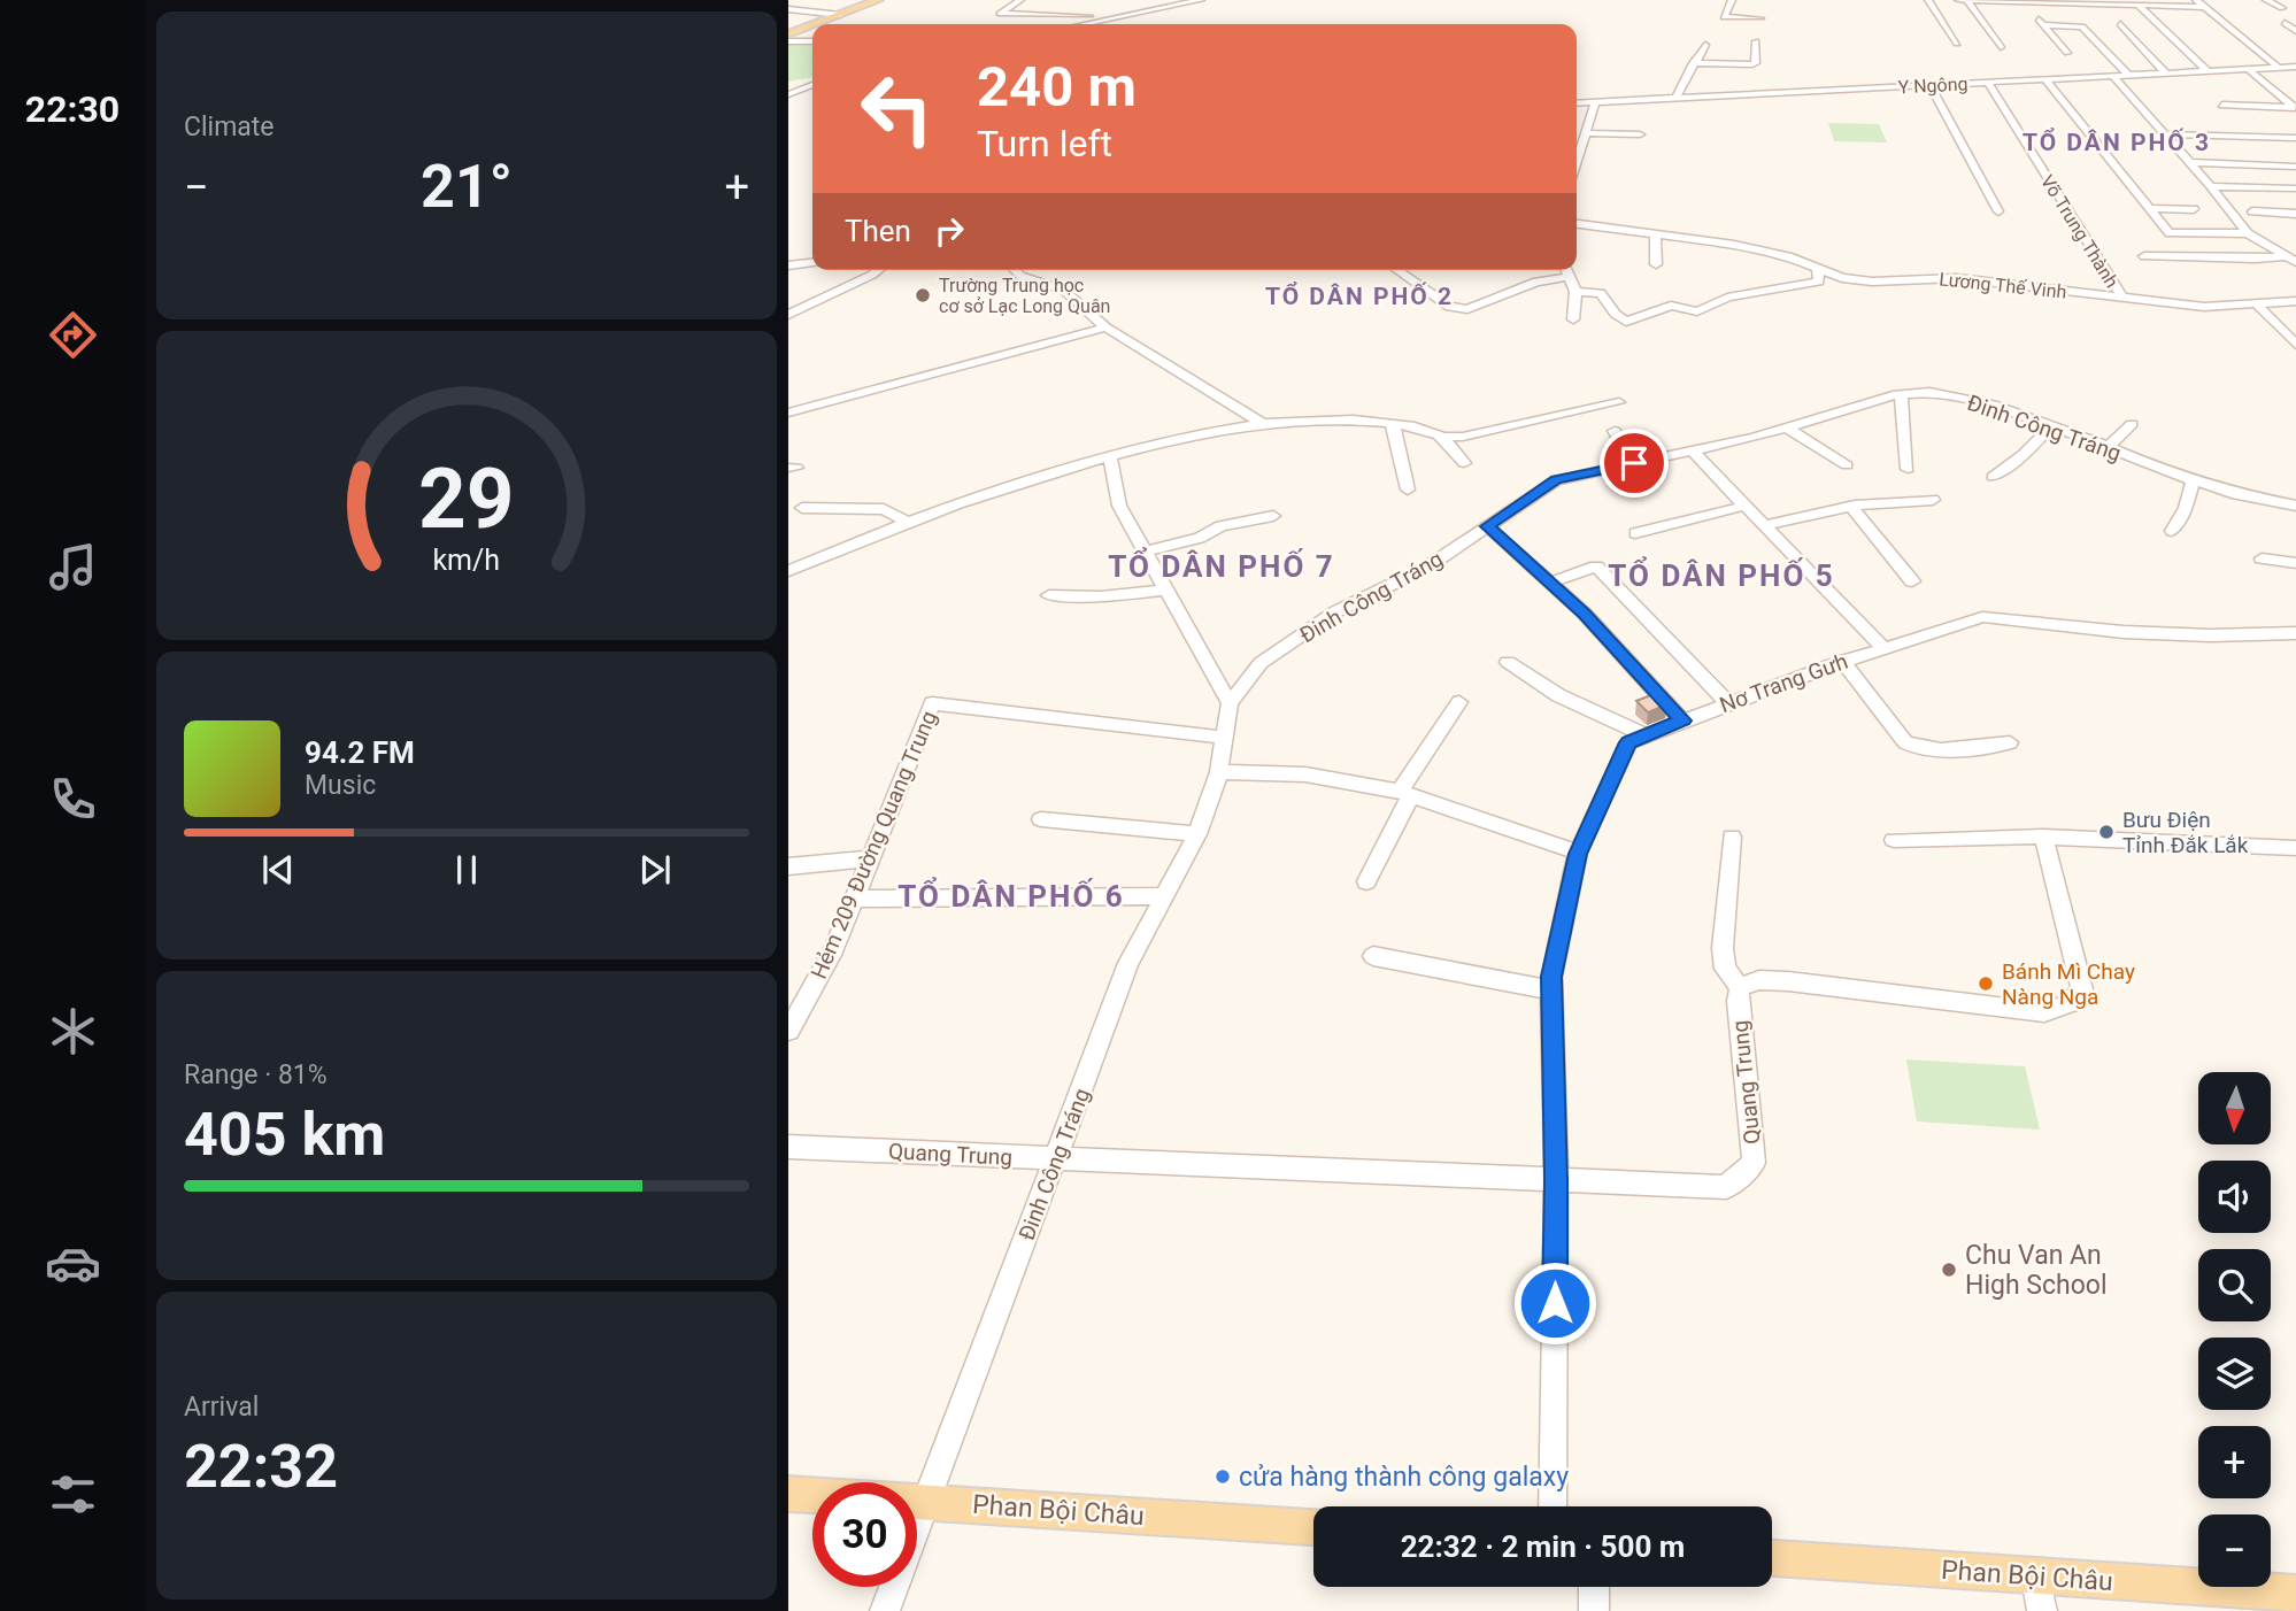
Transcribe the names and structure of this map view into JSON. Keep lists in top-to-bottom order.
{
  "streets": {
    "main road": ["Phan Bội Châu"],
    "street": [
      "Y Ngông",
      "Võ Trung Thành",
      "Lương Thế Vinh",
      "Đinh Công Tráng",
      "Nơ Trang Gưh",
      "Hẻm 209 Đường Quang Trung",
      "Quang Trung"
    ]
  },
  "crossings": [
    ["Y Ngông", "Võ Trung Thành"],
    ["Võ Trung Thành", "Lương Thế Vinh"],
    ["Đinh Công Tráng", "Hẻm 209 Đường Quang Trung"],
    ["Đinh Công Tráng", "Quang Trung"],
    ["Đinh Công Tráng", "Phan Bội Châu"],
    ["Nơ Trang Gưh", "Quang Trung"]
  ],
  "districts": [
    "TỔ DÂN PHỐ 3",
    "TỔ DÂN PHỐ 2",
    "TỔ DÂN PHỐ 7",
    "TỔ DÂN PHỐ 5",
    "TỔ DÂN PHỐ 6"
  ],
  "places": [
    "Trường Trung học cơ sở Lạc Long Quân",
    "Bưu Điện Tỉnh Đắk Lắk",
    "Bánh Mì Chay Nàng Nga",
    "Chu Van An High School",
    "cửa hàng thành công galaxy"
  ],
  "north": "bottom",
  "page": {
    "tabs": "22:30",
    "tile": [
      "Climate",
      ["Range · 81%", "405 km"],
      ["Arrival", "22:32"]
    ],
    "turn": ["240 m", "Turn left"],
    "heat": ["−", "21°", "+"],
    "then": "Then",
    "song": ["94.2 FM", "Music"],
    "map_buttons": ["+", "−"],
    "limit": "30",
    "trip": "22:32 · 2 min · 500 m",
    "gauge": ["29", "km/h"]
  }
}
